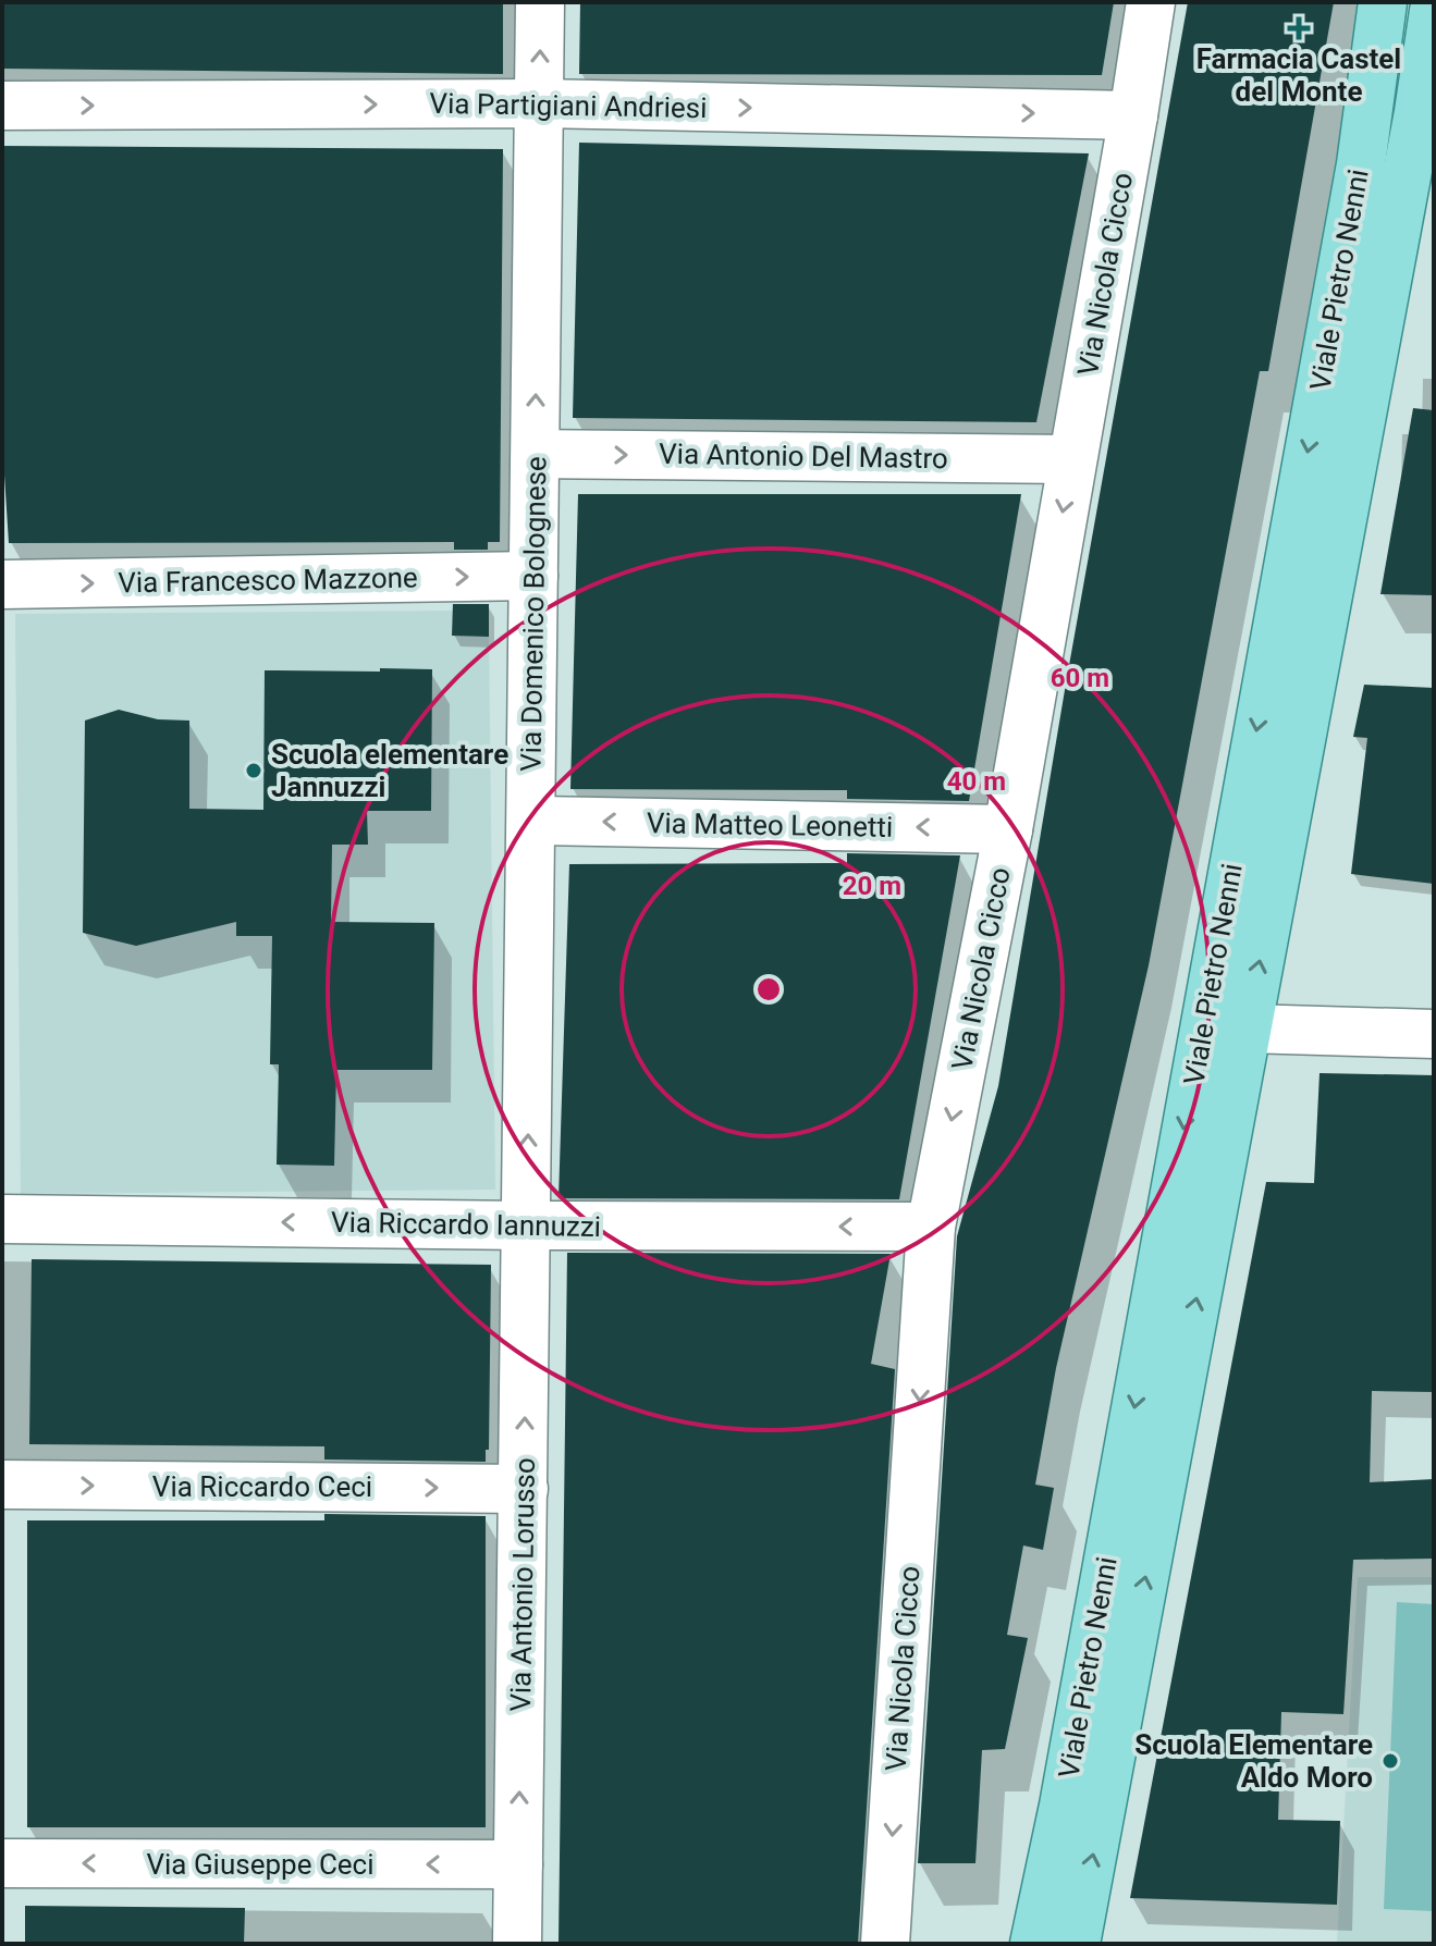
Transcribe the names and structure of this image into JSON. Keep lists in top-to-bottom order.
{
  "streets": {
    "main road": ["Viale Pietro Nenni"],
    "street": [
      "Via Partigiani Andriesi",
      "Via Nicola Cicco",
      "Via Antonio Del Mastro",
      "Via Francesco Mazzone",
      "Via Domenico Bolognese",
      "Via Matteo Leonetti",
      "Via Riccardo Iannuzzi",
      "Via Riccardo Ceci",
      "Via Antonio Lorusso",
      "Via Giuseppe Ceci"
    ]
  },
  "crossings": [
    ["Via Partigiani Andriesi", "Via Nicola Cicco"],
    ["Via Partigiani Andriesi", "Via Domenico Bolognese"],
    ["Via Nicola Cicco", "Via Antonio Del Mastro"],
    ["Via Nicola Cicco", "Via Matteo Leonetti"],
    ["Via Nicola Cicco", "Via Riccardo Iannuzzi"],
    ["Via Antonio Del Mastro", "Via Domenico Bolognese"],
    ["Via Francesco Mazzone", "Via Domenico Bolognese"],
    ["Via Domenico Bolognese", "Via Matteo Leonetti"],
    ["Via Domenico Bolognese", "Via Riccardo Iannuzzi"],
    ["Via Domenico Bolognese", "Via Antonio Lorusso"],
    ["Via Riccardo Iannuzzi", "Via Antonio Lorusso"],
    ["Via Riccardo Ceci", "Via Antonio Lorusso"],
    ["Via Antonio Lorusso", "Via Giuseppe Ceci"]
  ],
  "one_way": [
    "Via Partigiani Andriesi",
    "Via Nicola Cicco",
    "Via Antonio Del Mastro",
    "Via Francesco Mazzone",
    "Via Domenico Bolognese",
    "Via Matteo Leonetti",
    "Via Riccardo Iannuzzi",
    "Via Riccardo Ceci",
    "Via Antonio Lorusso",
    "Via Giuseppe Ceci"
  ],
  "places": {
    "health": ["Farmacia Castel del Monte"],
    "other": ["Scuola elementare Jannuzzi", "Scuola Elementare Aldo Moro"]
  },
  "rings": ["60 m", "40 m", "20 m"]
}
